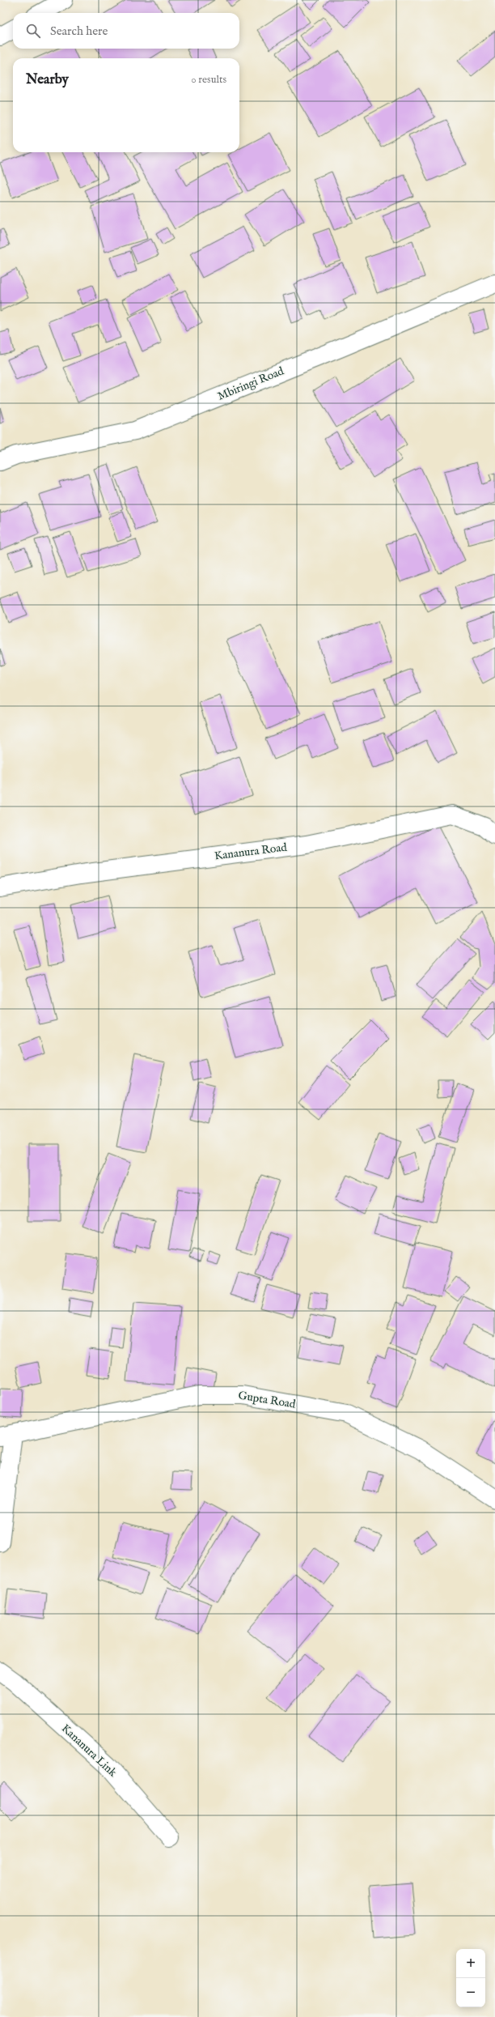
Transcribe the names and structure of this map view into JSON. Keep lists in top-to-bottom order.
{
  "streets": {
    "street": [
      "Mbiringi Road",
      "Kananura Road",
      "Gupta Road",
      "Kananura Link"
    ]
  },
  "page": {
    "search": "Search here",
    "heading": ["Nearby", "0 results"],
    "map_buttons": ["+", "−"]
  }
}
